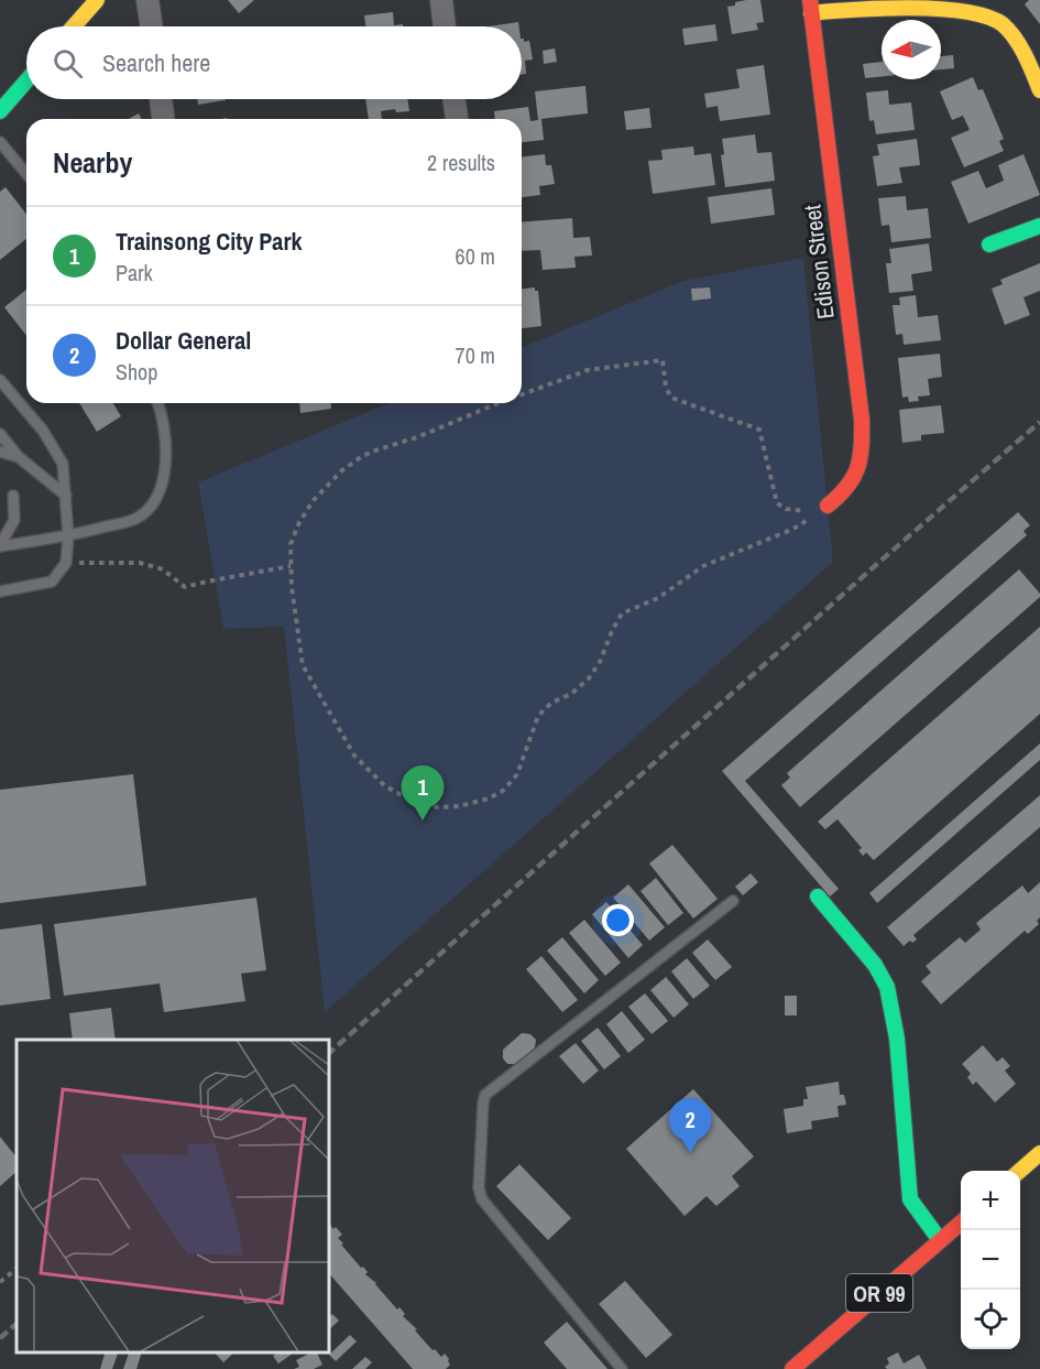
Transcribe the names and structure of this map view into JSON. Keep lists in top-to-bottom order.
{
  "streets": {
    "street": ["Edison Street", "OR 99"]
  },
  "north": "left",
  "page": {
    "search": "Search here",
    "heading": ["Nearby", "2 results"],
    "list": [
      {
        "mark": "1",
        "name": "Trainsong City Park",
        "note": "Park",
        "value": "60 m"
      },
      {
        "mark": "2",
        "name": "Dollar General",
        "note": "Shop",
        "value": "70 m"
      }
    ],
    "pins": ["1", "2"],
    "map_buttons": ["+", "−"]
  }
}
